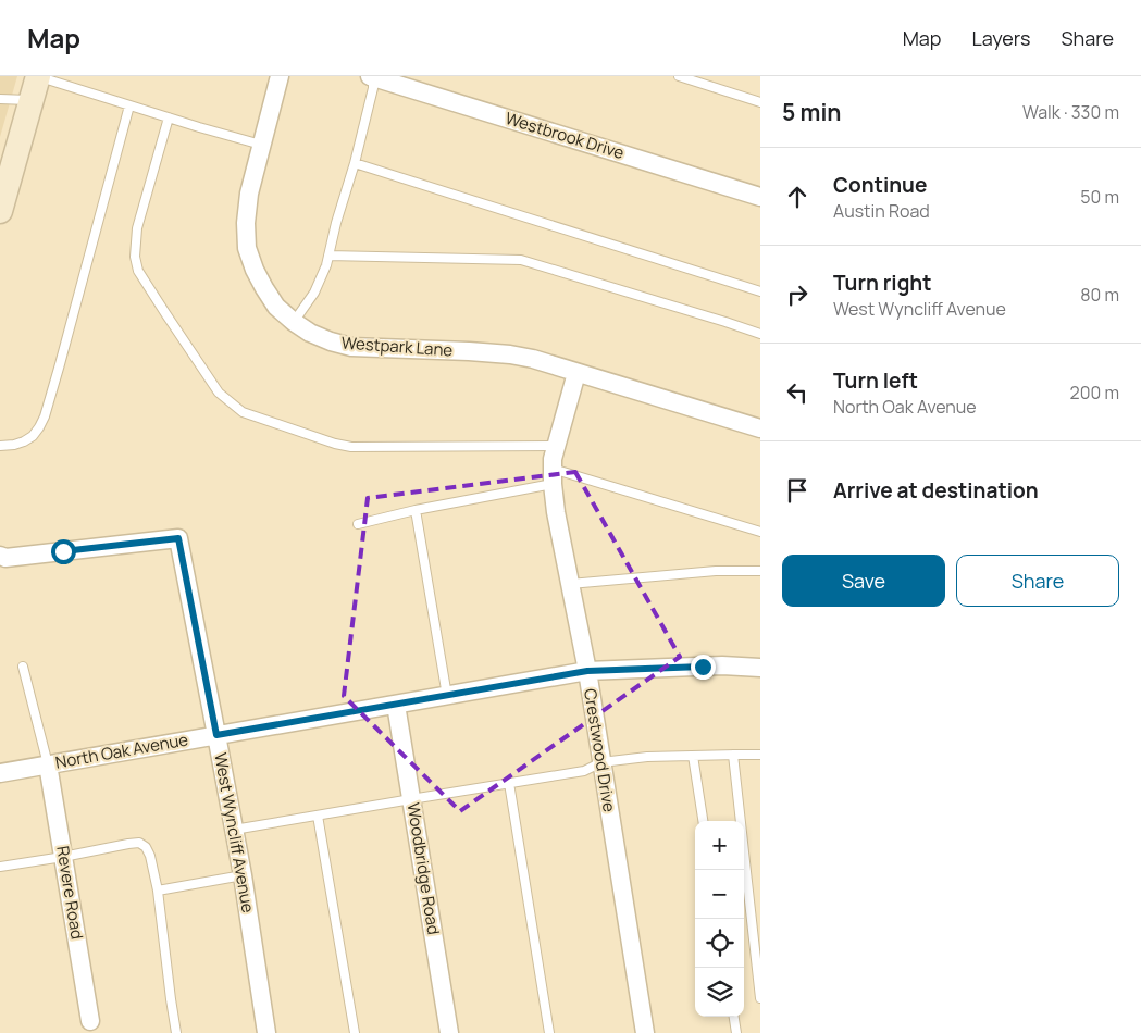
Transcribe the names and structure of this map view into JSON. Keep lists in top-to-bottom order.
{
  "streets": {
    "street": [
      "Westbrook Drive",
      "Westpark Lane",
      "Crestwood Drive",
      "North Oak Avenue",
      "West Wyncliff Avenue",
      "Woodbridge Road",
      "Revere Road"
    ]
  },
  "crossings": [
    ["Westpark Lane", "Crestwood Drive"],
    ["Crestwood Drive", "North Oak Avenue"],
    ["North Oak Avenue", "West Wyncliff Avenue"],
    ["North Oak Avenue", "Woodbridge Road"],
    ["North Oak Avenue", "Revere Road"]
  ],
  "page": {
    "header": "Map",
    "nav": ["Map", "Layers", "Share"],
    "heading": ["5 min", "Walk · 330 m"],
    "list": [
      ["Continue", "Austin Road", "50 m"],
      ["Turn right", "West Wyncliff Avenue", "80 m"],
      ["Turn left", "North Oak Avenue", "200 m"],
      "Arrive at destination"
    ],
    "buttons": ["Save", "Share"],
    "map_buttons": ["+", "−"]
  }
}
